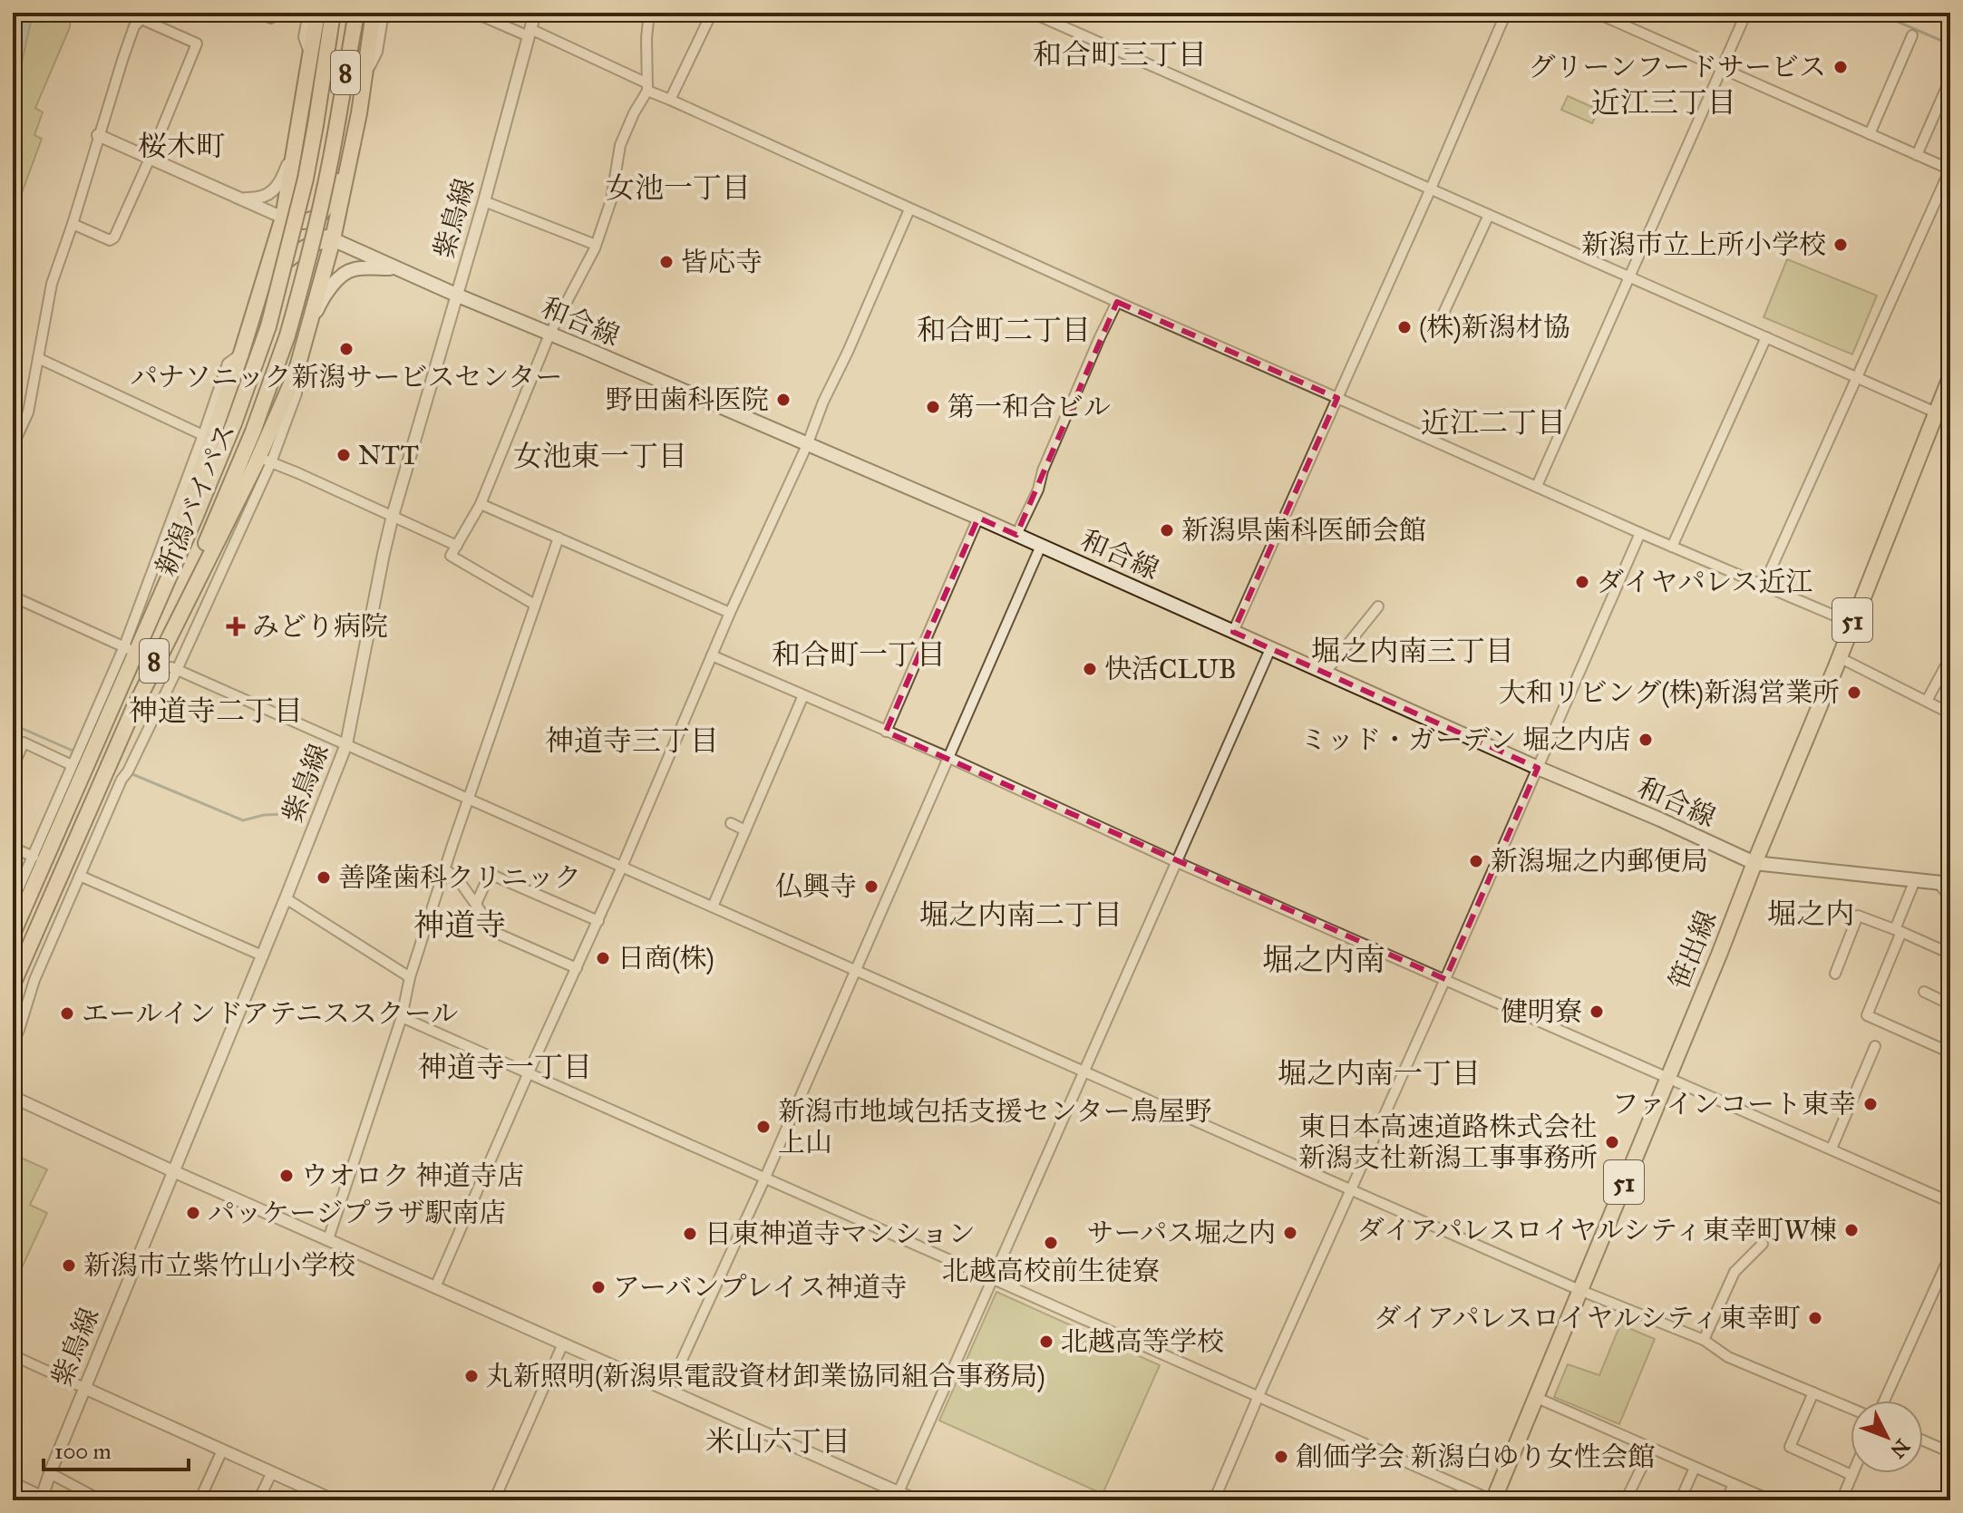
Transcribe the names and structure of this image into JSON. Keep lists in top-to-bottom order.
{
  "streets": {
    "main road": [
      "8",
      "和合線",
      "新潟バイパス",
      "51",
      "笹出線"
    ],
    "street": ["紫鳥線"]
  },
  "crossings": [
    ["紫鳥線", "和合線"],
    ["和合線", "笹出線"]
  ],
  "districts": [
    "和合町三丁目",
    "近江三丁目",
    "桜木町",
    "女池一丁目",
    "和合町二丁目",
    "近江二丁目",
    "女池東一丁目",
    "堀之内南三丁目",
    "和合町一丁目",
    "神道寺二丁目",
    "神道寺三丁目",
    "堀之内",
    "堀之内南二丁目",
    "神道寺",
    "堀之内南",
    "神道寺一丁目",
    "堀之内南一丁目",
    "米山六丁目"
  ],
  "places": {
    "other": [
      "グリーンフードサービス",
      "新潟市立上所小学校",
      "皆応寺",
      "(株)新潟材協",
      "パナソニック新潟サービスセンター",
      "野田歯科医院",
      "第一和合ビル",
      "NTT",
      "新潟県歯科医師会館",
      "ダイヤパレス近江",
      "快活CLUB",
      "大和リビング(株)新潟営業所",
      "ミッド・ガーデン 堀之内店",
      "新潟堀之内郵便局",
      "善隆歯科クリニック",
      "仏興寺",
      "日商(株)",
      "健明寮",
      "エールインドアテニススクール",
      "ファインコート東幸",
      "新潟市地域包括支援センター鳥屋野 上山",
      "東日本高速道路株式会社 新潟支社新潟工事事務所",
      "ウオロク 神道寺店",
      "パッケージプラザ駅南店",
      "ダイアパレスロイヤルシティ東幸町W棟",
      "サーパス堀之内",
      "日東神道寺マンション",
      "北越高校前生徒寮",
      "新潟市立紫竹山小学校",
      "アーバンプレイス神道寺",
      "ダイアパレスロイヤルシティ東幸町",
      "北越高等学校",
      "丸新照明(新潟県電設資材卸業協同組合事務局)",
      "創価学会 新潟白ゆり女性会館"
    ],
    "health": ["みどり病院"]
  },
  "scale_bar": "100 m",
  "north": "bottom right"
}
